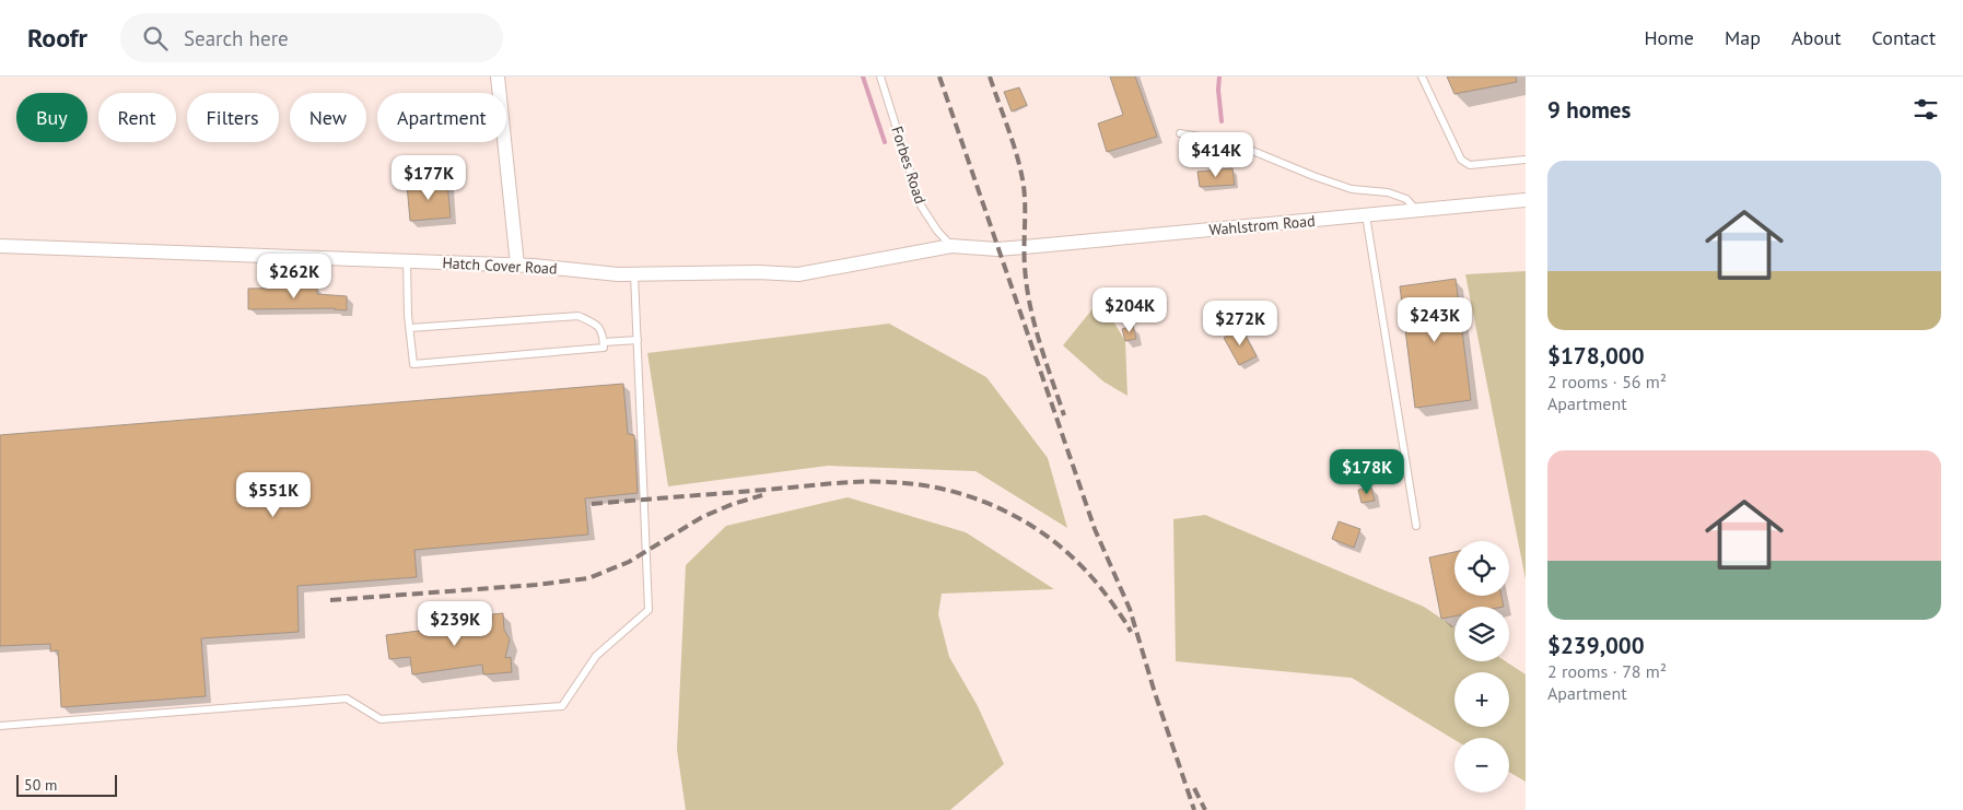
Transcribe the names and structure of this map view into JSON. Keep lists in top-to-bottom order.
{
  "streets": {
    "street": ["Wahlstrom Road", "Hatch Cover Road"],
    "lane": ["Forbes Road"]
  },
  "crossings": [
    ["Forbes Road", "Hatch Cover Road"],
    ["Wahlstrom Road", "Hatch Cover Road"]
  ],
  "scale_bar": "50 m",
  "page": {
    "header": "Roofr",
    "search": "Search here",
    "nav": [
      "Home",
      "Map",
      "About",
      "Contact"
    ],
    "heading": "9 homes",
    "chip": [
      "Buy",
      "Rent",
      "Filters",
      "New",
      "Apartment"
    ],
    "price": [
      "$414K",
      "$177K",
      "$262K",
      "$204K",
      "$243K",
      "$272K",
      "$178K",
      "$551K",
      "$239K"
    ],
    "list": [
      {
        "name": "$178,000",
        "note": "2 rooms · 56 m² · Apartment"
      },
      {
        "name": "$239,000",
        "note": "2 rooms · 78 m² · Apartment"
      }
    ],
    "map_buttons": ["+", "−"],
    "scale": "50 m"
  }
}
